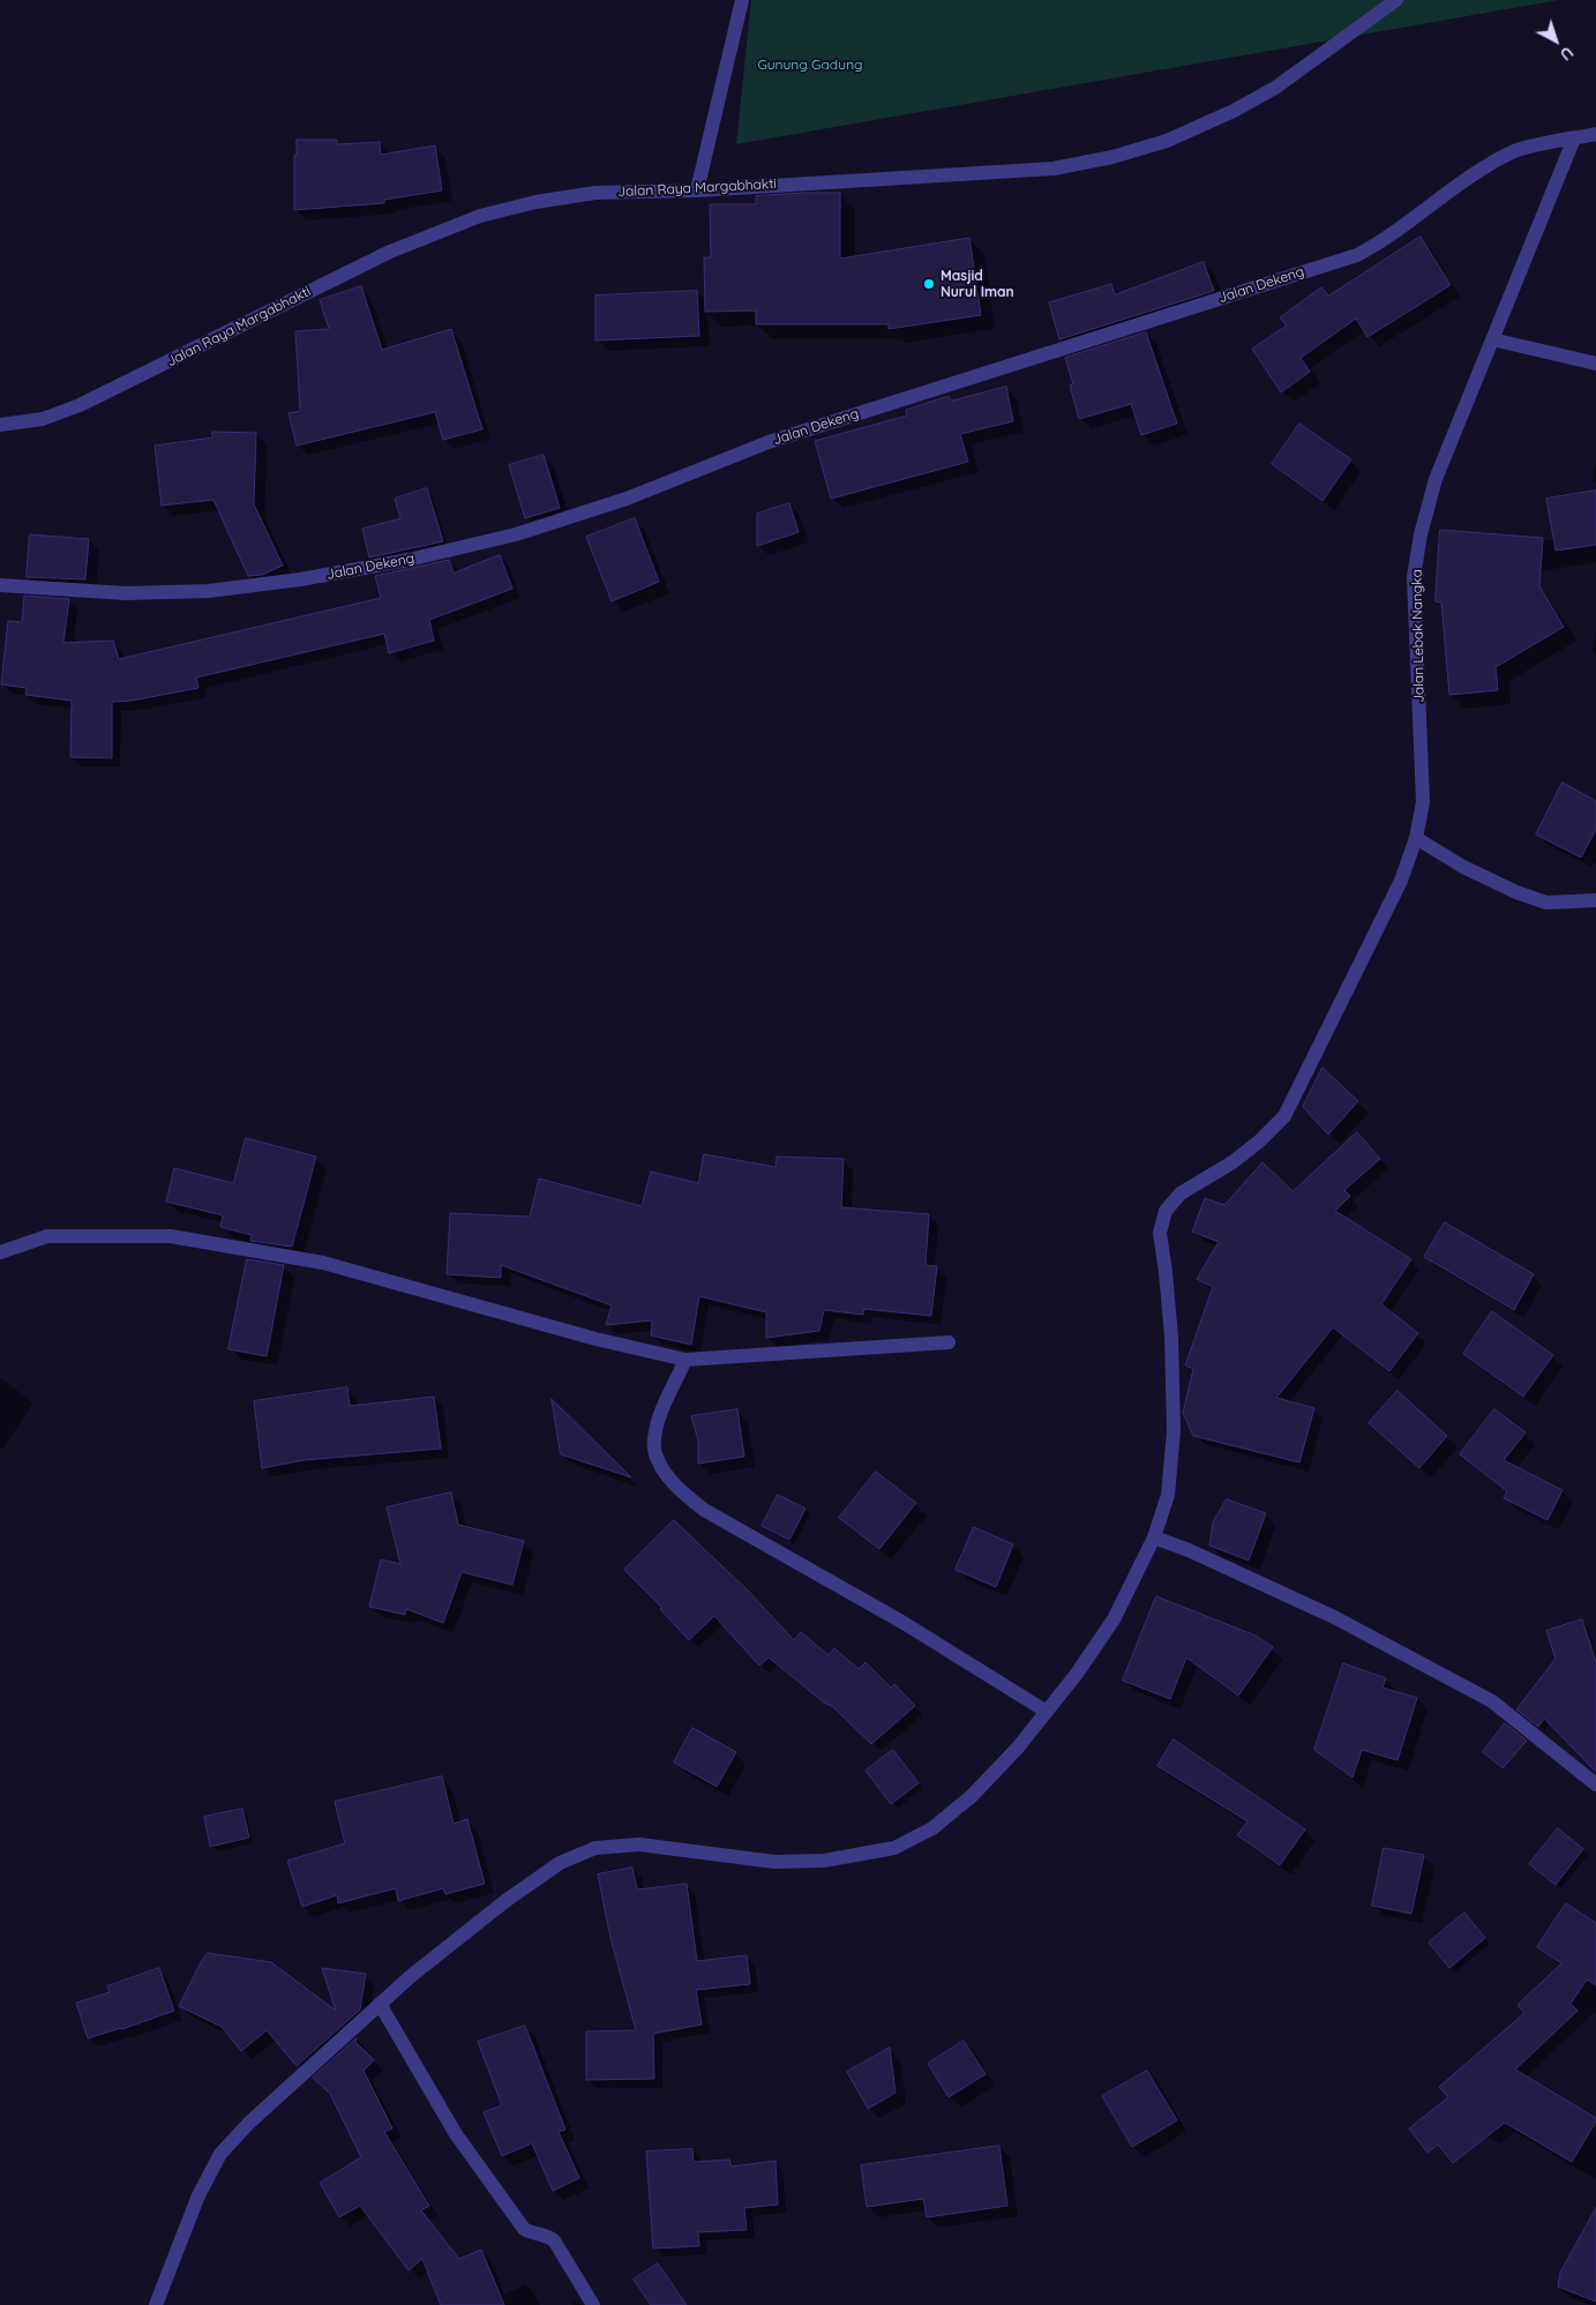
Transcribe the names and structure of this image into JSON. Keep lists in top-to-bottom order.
{
  "streets": {
    "street": ["Jalan Raya Margabhakti", "Jalan Dekeng", "Jalan Lebak Nangka"]
  },
  "crossings": [
    ["Jalan Dekeng", "Jalan Lebak Nangka"]
  ],
  "parks": ["Gunung Gadung"],
  "places": ["Masjid Nurul Iman"],
  "north": "bottom right"
}
